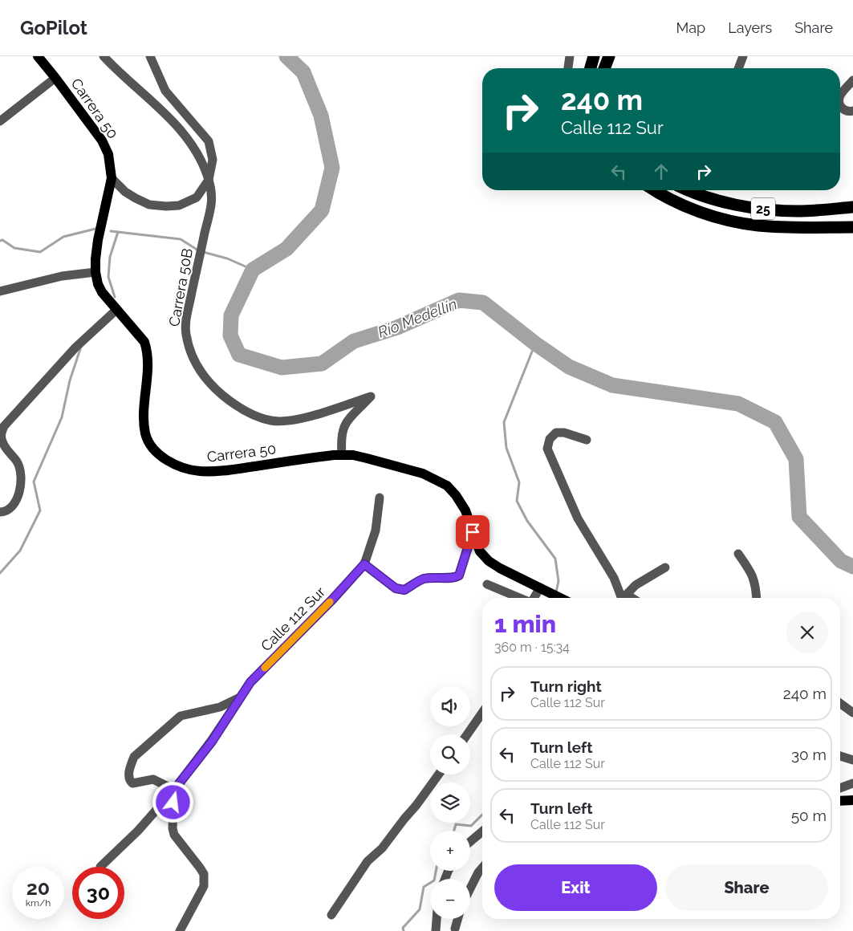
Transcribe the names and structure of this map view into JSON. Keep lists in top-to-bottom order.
{
  "streets": {
    "highway": ["25"],
    "main road": ["Carrera 50"],
    "street": ["Carrera 50B", "Calle 112 Sur"]
  },
  "crossings": [
    ["Carrera 50", "Carrera 50B"]
  ],
  "water": ["Río Medellín"],
  "page": {
    "header": "GoPilot",
    "nav": ["Map", "Layers", "Share"],
    "turn": ["240 m", "Calle 112 Sur"],
    "heading": ["1 min", "360 m · 15:34"],
    "list": [
      {
        "name": "Turn right",
        "note": "Calle 112 Sur",
        "value": "240 m"
      },
      {
        "name": "Turn left",
        "note": "Calle 112 Sur",
        "value": "30 m"
      },
      {
        "name": "Turn left",
        "note": "Calle 112 Sur",
        "value": "50 m"
      }
    ],
    "map_buttons": ["+", "−"],
    "buttons": ["Exit", "Share"],
    "speed": "20 km/h",
    "limit": "30"
  }
}
